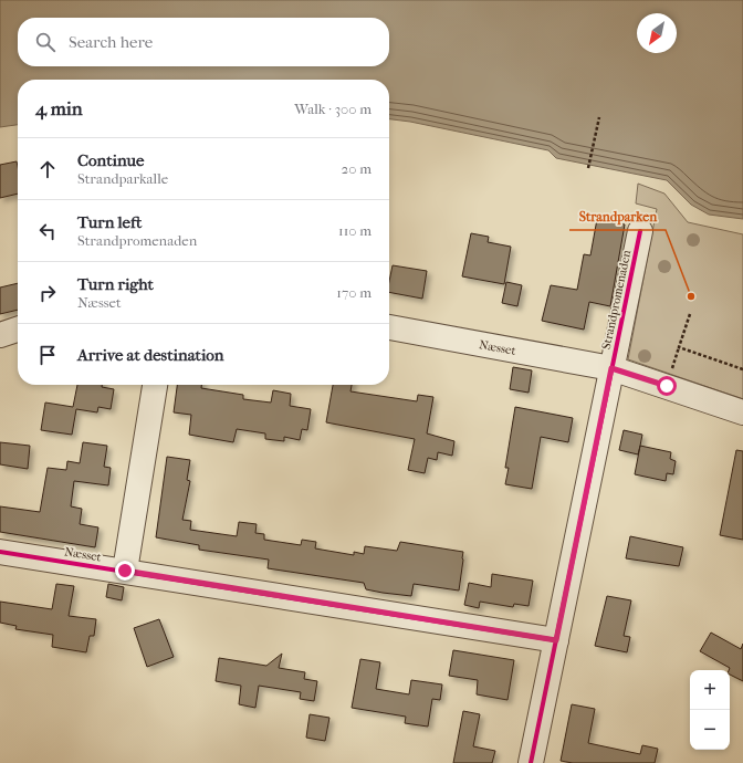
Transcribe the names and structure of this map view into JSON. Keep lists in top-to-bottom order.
{
  "streets": {
    "street": ["Strandpromenaden", "Næsset"]
  },
  "crossings": [
    ["Strandpromenaden", "Næsset"]
  ],
  "places": ["Strandparken"],
  "north": "bottom left",
  "page": {
    "search": "Search here",
    "heading": ["4 min", "Walk · 300 m"],
    "list": [
      ["Continue", "Strandparkalle", "20 m"],
      ["Turn left", "Strandpromenaden", "110 m"],
      ["Turn right", "Næsset", "170 m"],
      "Arrive at destination"
    ],
    "map_buttons": ["+", "−"]
  }
}
